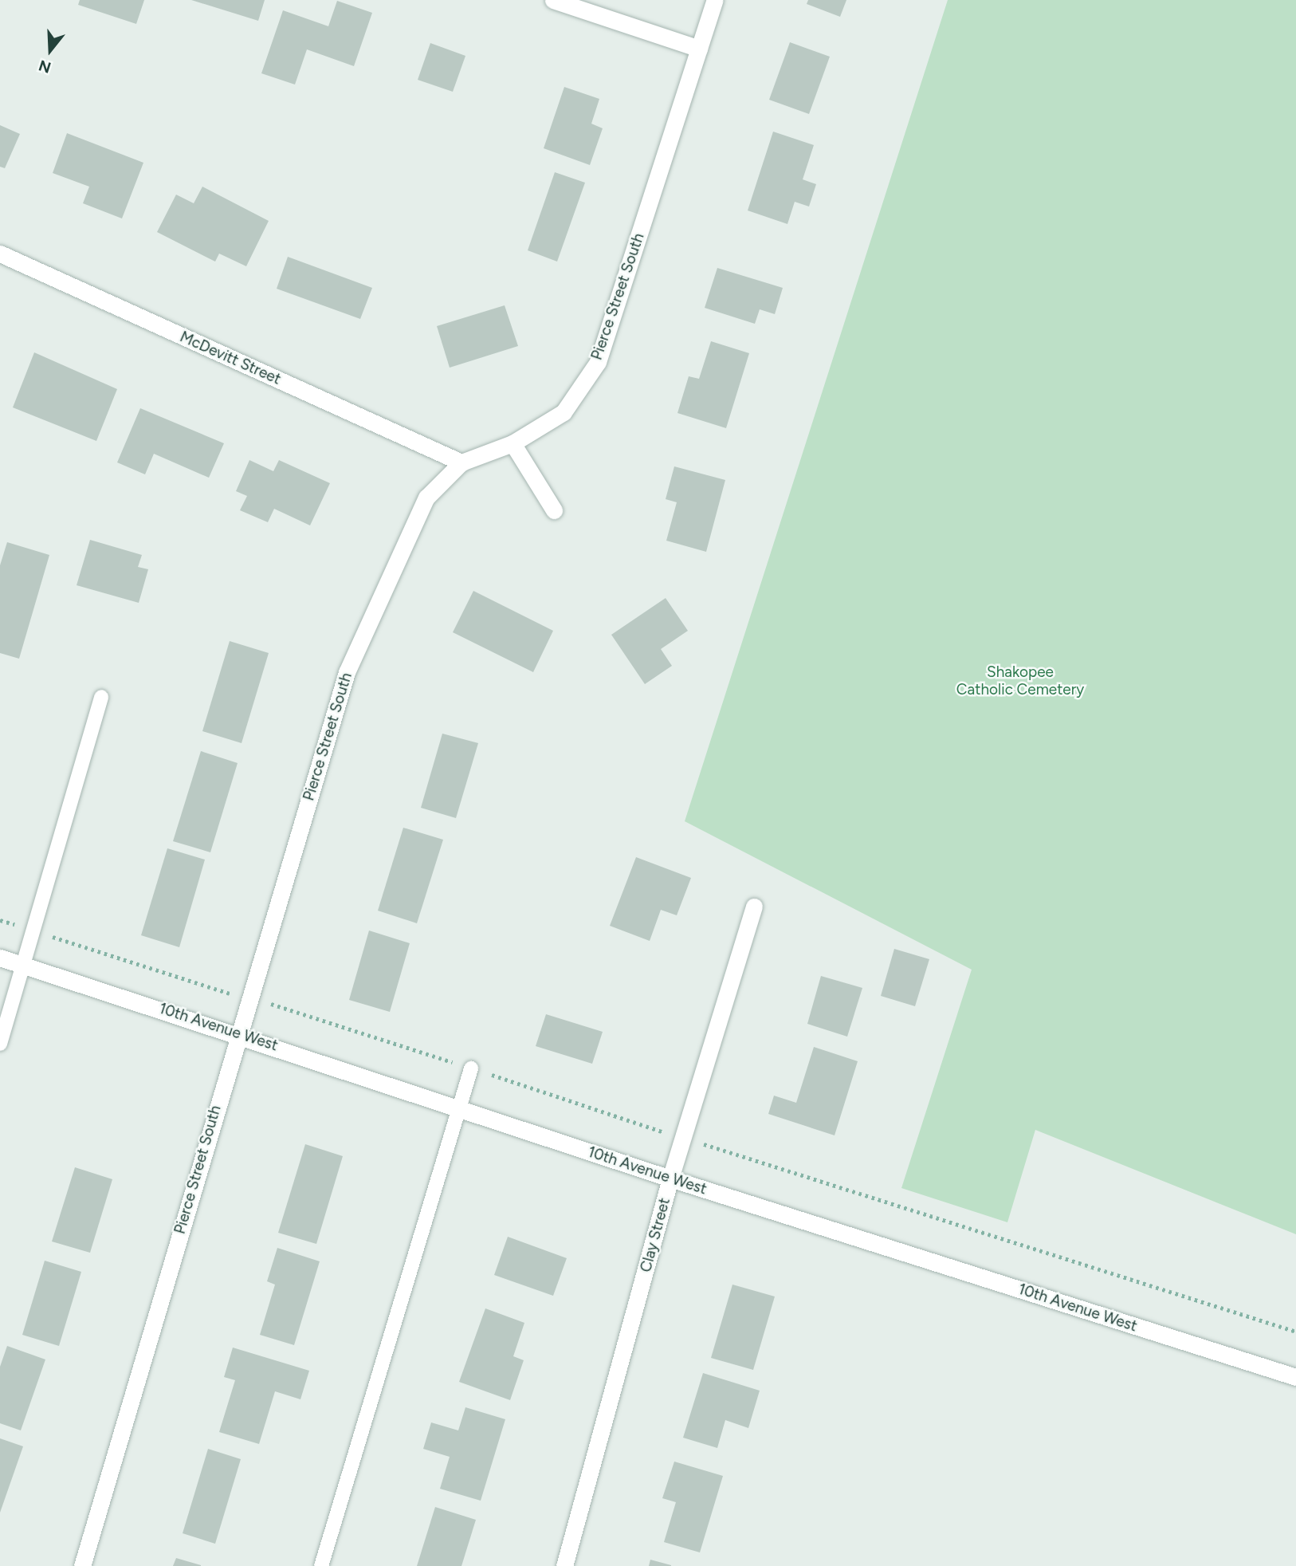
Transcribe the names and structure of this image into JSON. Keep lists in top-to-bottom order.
{
  "streets": {
    "street": [
      "Pierce Street South",
      "McDevitt Street",
      "10th Avenue West",
      "Clay Street"
    ]
  },
  "crossings": [
    ["Pierce Street South", "McDevitt Street"],
    ["Pierce Street South", "10th Avenue West"],
    ["10th Avenue West", "Clay Street"]
  ],
  "parks": ["Shakopee Catholic Cemetery"],
  "north": "bottom"
}
